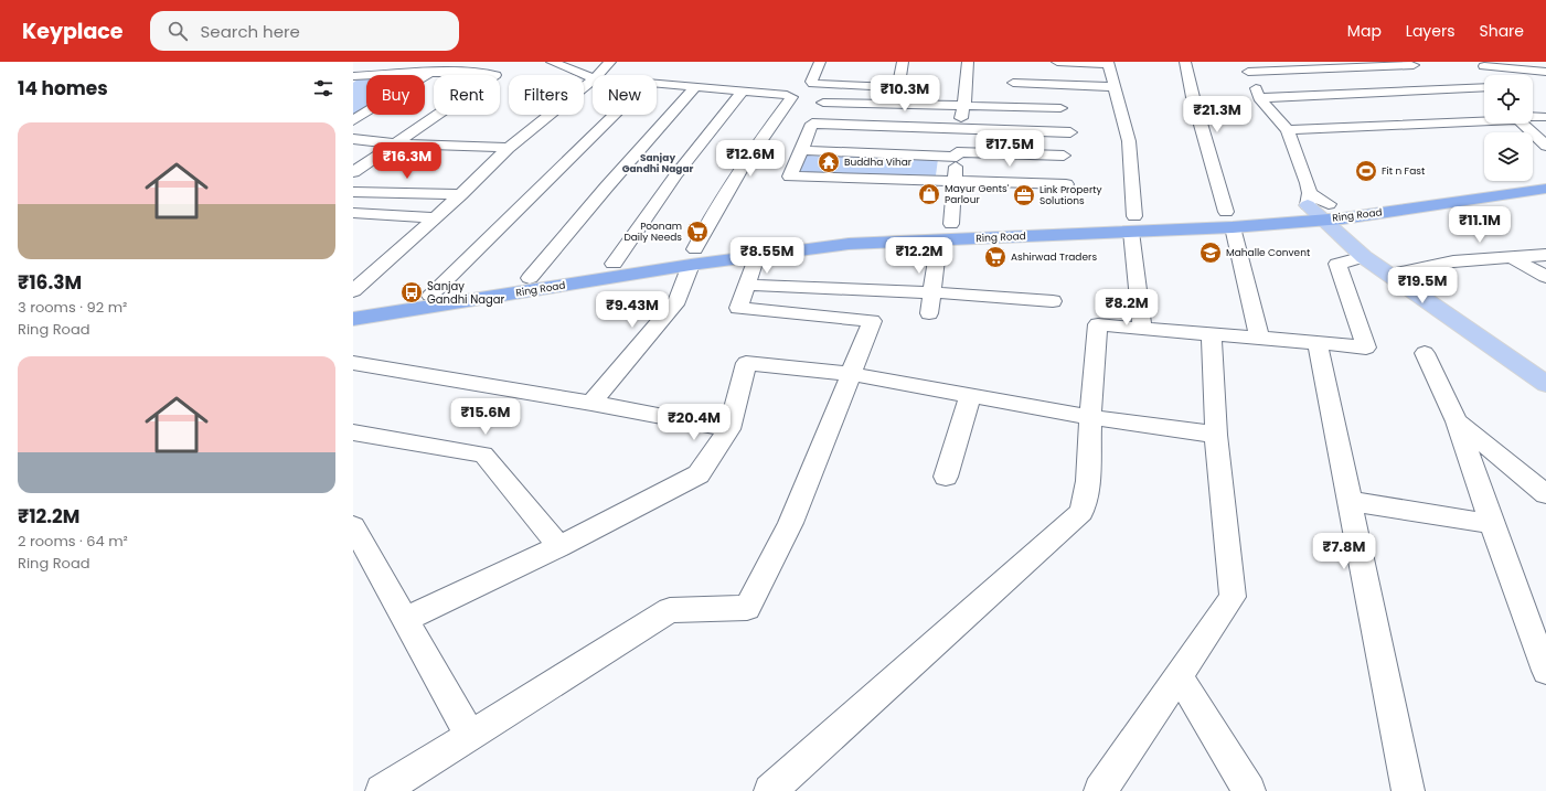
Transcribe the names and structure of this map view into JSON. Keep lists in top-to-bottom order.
{
  "streets": {
    "highway": ["Ring Road"]
  },
  "districts": ["Sanjay Gandhi Nagar"],
  "places": {
    "temple": ["Buddha Vihar"],
    "sports": ["Fit n Fast"],
    "shop": ["Mayur Gents' Parlour"],
    "office": ["Link Property Solutions"],
    "supermarket": ["Poonam Daily Needs", "Ashirwad Traders"],
    "school or university": ["Mahalle Convent"],
    "bus stop": ["Sanjay Gandhi Nagar"]
  },
  "page": {
    "header": "Keyplace",
    "search": "Search here",
    "nav": ["Map", "Layers", "Share"],
    "heading": "14 homes",
    "price": [
      "₹10.3M",
      "₹21.3M",
      "₹17.5M",
      "₹12.6M",
      "₹16.3M",
      "₹11.1M",
      "₹8.55M",
      "₹12.2M",
      "₹19.5M",
      "₹8.2M",
      "₹9.43M",
      "₹15.6M",
      "₹20.4M",
      "₹7.8M"
    ],
    "chip": [
      "Buy",
      "Rent",
      "Filters",
      "New"
    ],
    "list": [
      {
        "name": "₹16.3M",
        "note": "3 rooms · 92 m² · Ring Road"
      },
      {
        "name": "₹12.2M",
        "note": "2 rooms · 64 m² · Ring Road"
      }
    ]
  }
}
